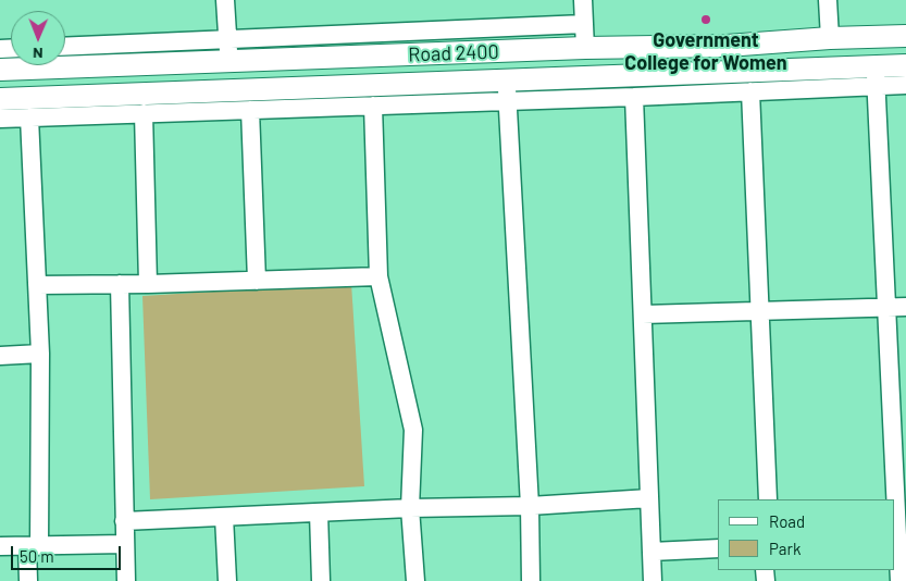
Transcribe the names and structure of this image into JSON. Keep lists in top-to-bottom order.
{
  "streets": {
    "main road": ["Road 2400"]
  },
  "places": ["Government College for Women"],
  "legend": ["Road", "Park"],
  "scale_bar": "50 m",
  "north": "bottom"
}
